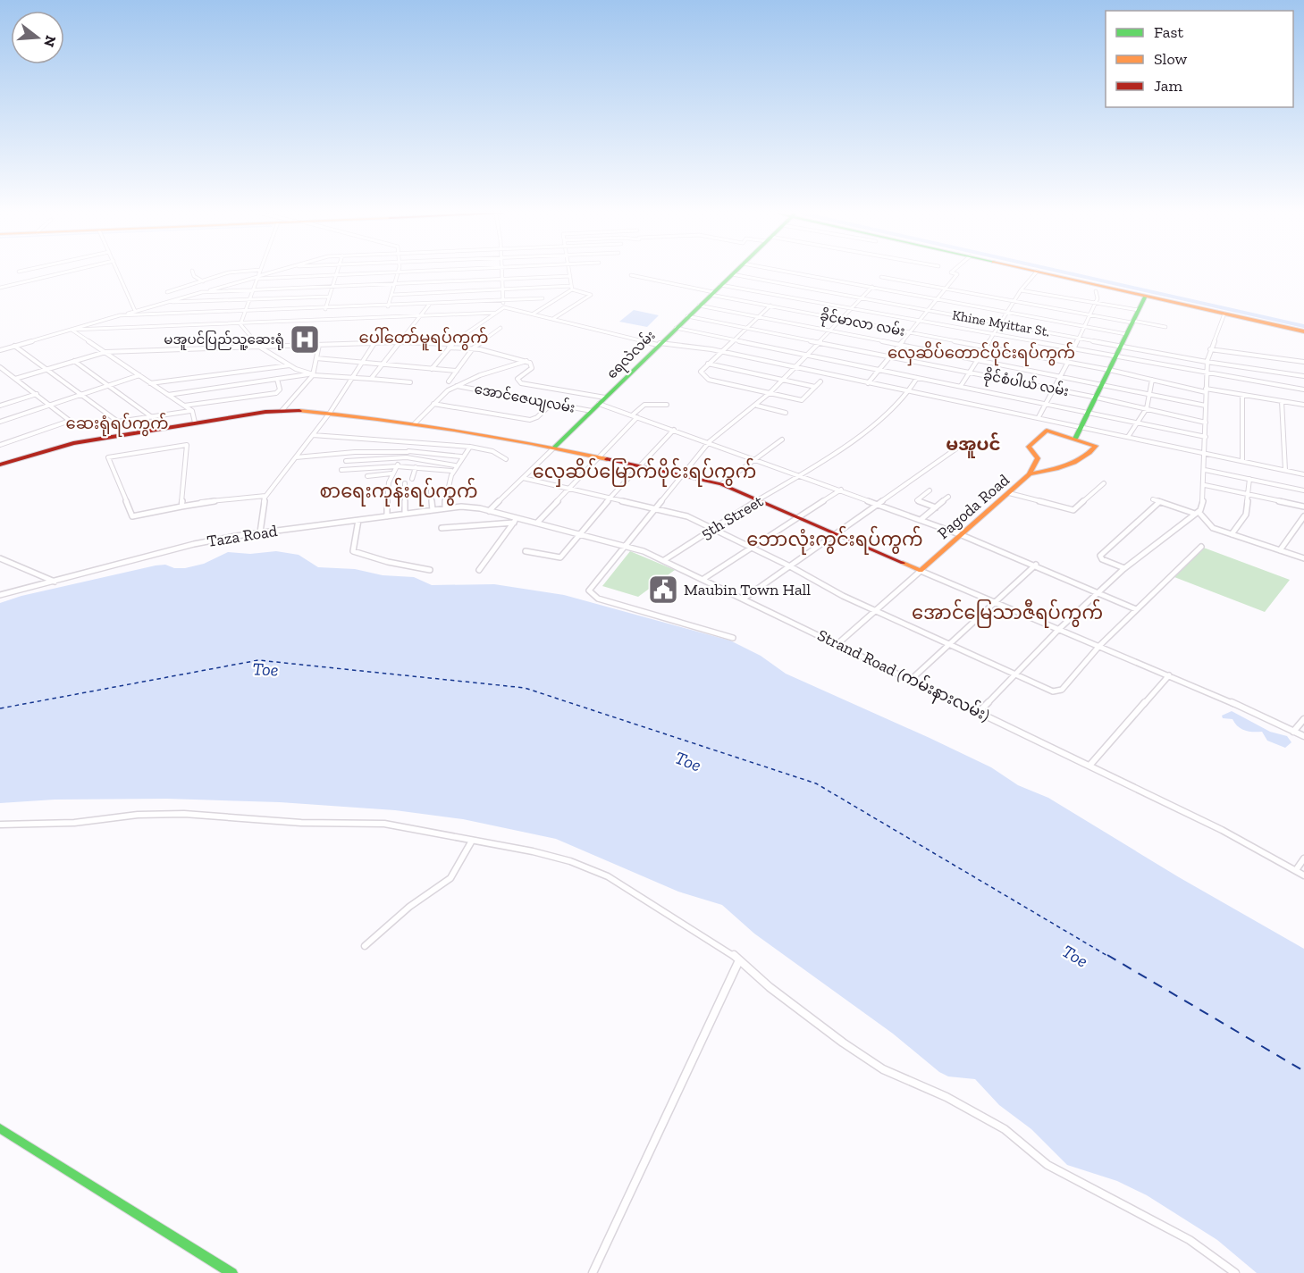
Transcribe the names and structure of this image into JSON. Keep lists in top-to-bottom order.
{
  "streets": {
    "main road": ["ရေလဲလမ်း", "Pagoda Road"],
    "street": [
      "ခိုင်မာလာ လမ်း",
      "Khine Myittar St.",
      "ခိုင်စံပါယ် လမ်း",
      "အောင်ဇေယျလမ်း",
      "5th Street",
      "Taza Road",
      "Strand Road (ကမ်းနားလမ်း)"
    ]
  },
  "crossings": [
    ["ခိုင်မာလာ လမ်း", "ရေလဲလမ်း"],
    ["Khine Myittar St.", "ရေလဲလမ်း"],
    ["ရေလဲလမ်း", "ခိုင်စံပါယ် လမ်း"],
    ["ရေလဲလမ်း", "အောင်ဇေယျလမ်း"],
    ["ရေလဲလမ်း", "Taza Road"],
    ["ရေလဲလမ်း", "Strand Road (ကမ်းနားလမ်း)"],
    ["Pagoda Road", "Strand Road (ကမ်းနားလမ်း)"],
    ["5th Street", "Strand Road (ကမ်းနားလမ်း)"],
    ["Taza Road", "Strand Road (ကမ်းနားလမ်း)"]
  ],
  "districts": [
    "ပေါ်တော်မူရပ်ကွက်",
    "လှေဆိပ်တောင်ပိုင်းရပ်ကွက်",
    "ဆေးရုံရပ်ကွက်",
    "မအူပင်",
    "လှေဆိပ်မြောက်ပိုင်းရပ်ကွက်",
    "စာရေးကုန်းရပ်ကွက်",
    "ဘောလုံးကွင်းရပ်ကွက်",
    "အောင်မြေသာဇီရပ်ကွက်"
  ],
  "water": ["Toe"],
  "places": {
    "hospital": ["မအူပင်ပြည်သူ့ဆေးရုံ"],
    "public building": ["Maubin Town Hall"]
  },
  "legend": ["Fast", "Slow", "Jam"],
  "north": "right"
}
